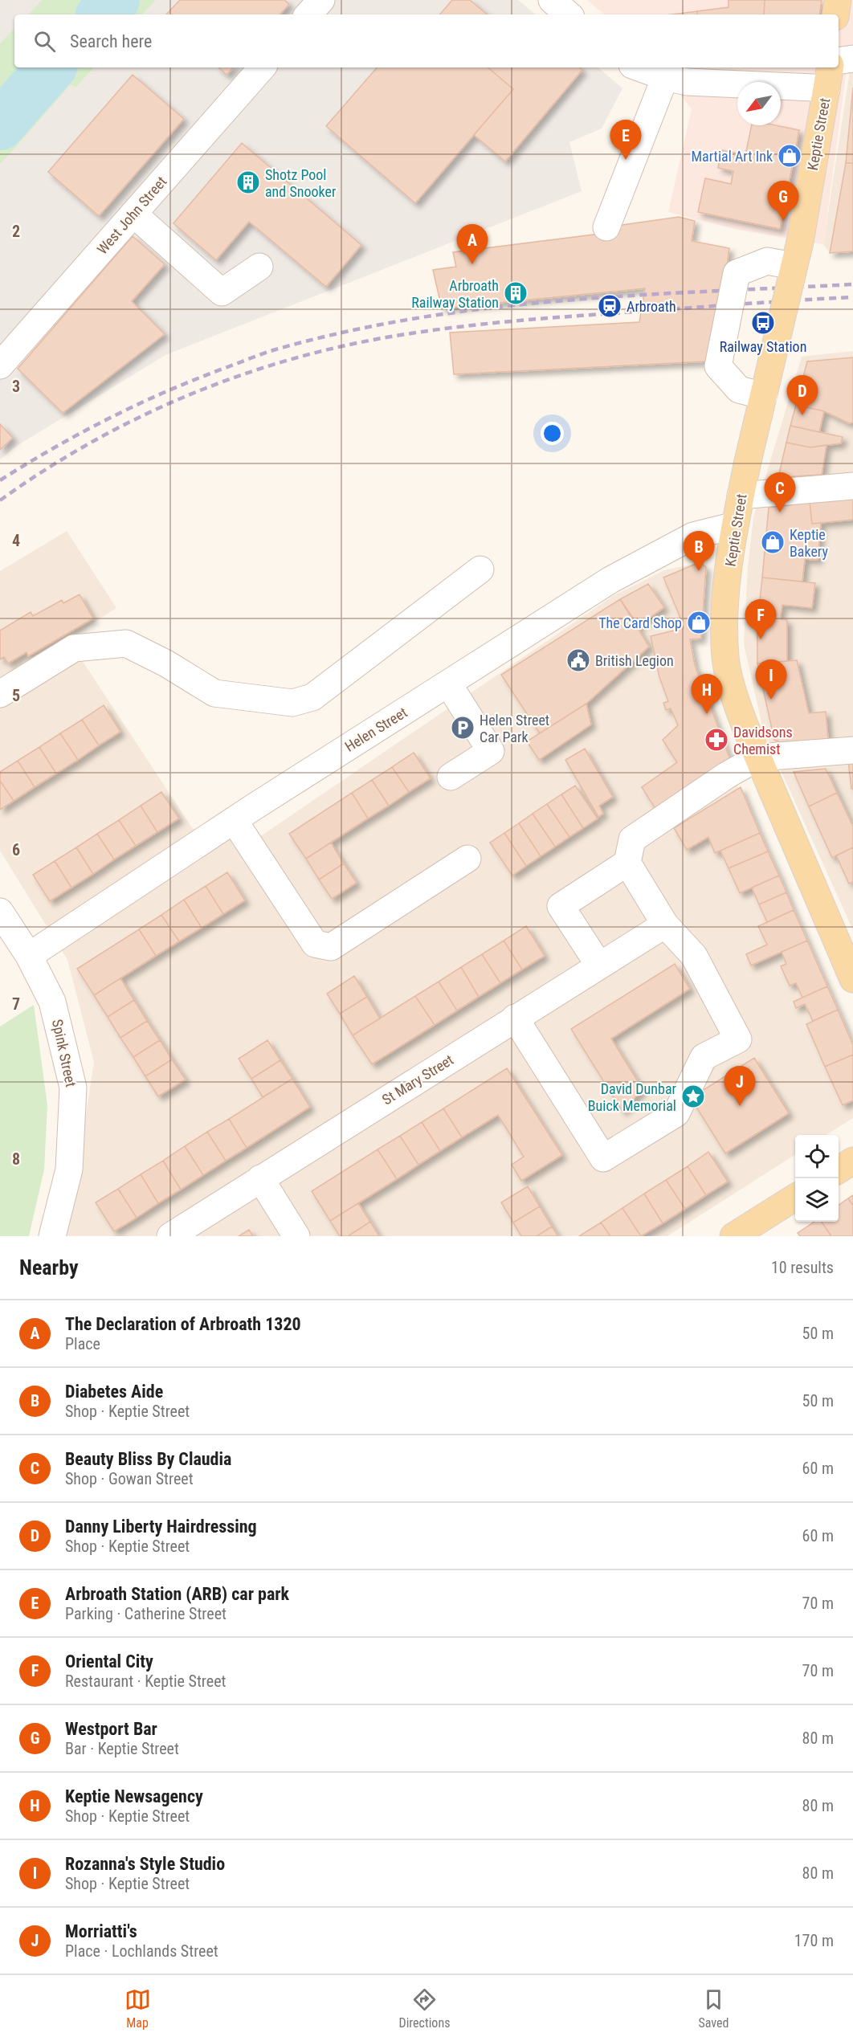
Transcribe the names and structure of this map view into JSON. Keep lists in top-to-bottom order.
{
  "streets": {
    "main road": ["Keptie Street"],
    "street": [
      "West John Street",
      "Helen Street",
      "Spink Street",
      "St Mary Street"
    ]
  },
  "crossings": [
    ["Keptie Street", "Helen Street"],
    ["Helen Street", "Spink Street"]
  ],
  "places": {
    "shop": ["Martial Art Ink", "Keptie Bakery", "The Card Shop"],
    "building": ["Shotz Pool and Snooker", "Arbroath Railway Station"],
    "station": ["Arbroath"],
    "bus stop": ["Railway Station"],
    "public building": ["British Legion"],
    "parking": ["Helen Street Car Park"],
    "pharmacy": ["Davidsons Chemist"],
    "place": ["David Dunbar Buick Memorial"]
  },
  "north": "bottom left",
  "page": {
    "search": "Search here",
    "pins": [
      "E",
      "G",
      "A",
      "D",
      "C",
      "B",
      "F",
      "I",
      "H",
      "J"
    ],
    "heading": ["Nearby", "10 results"],
    "list": [
      {
        "mark": "A",
        "name": "The Declaration of Arbroath 1320",
        "note": "Place",
        "value": "50 m"
      },
      {
        "mark": "B",
        "name": "Diabetes Aide",
        "note": "Shop · Keptie Street",
        "value": "50 m"
      },
      {
        "mark": "C",
        "name": "Beauty Bliss By Claudia",
        "note": "Shop · Gowan Street",
        "value": "60 m"
      },
      {
        "mark": "D",
        "name": "Danny Liberty Hairdressing",
        "note": "Shop · Keptie Street",
        "value": "60 m"
      },
      {
        "mark": "E",
        "name": "Arbroath Station (ARB) car park",
        "note": "Parking · Catherine Street",
        "value": "70 m"
      },
      {
        "mark": "F",
        "name": "Oriental City",
        "note": "Restaurant · Keptie Street",
        "value": "70 m"
      },
      {
        "mark": "G",
        "name": "Westport Bar",
        "note": "Bar · Keptie Street",
        "value": "80 m"
      },
      {
        "mark": "H",
        "name": "Keptie Newsagency",
        "note": "Shop · Keptie Street",
        "value": "80 m"
      },
      {
        "mark": "I",
        "name": "Rozanna's Style Studio",
        "note": "Shop · Keptie Street",
        "value": "80 m"
      },
      {
        "mark": "J",
        "name": "Morriatti's",
        "note": "Place · Lochlands Street",
        "value": "170 m"
      }
    ],
    "nav": ["Map", "Directions", "Saved"]
  },
  "grid": {
    "rows": [
      "2",
      "3",
      "4",
      "5",
      "6",
      "7",
      "8"
    ]
  }
}
